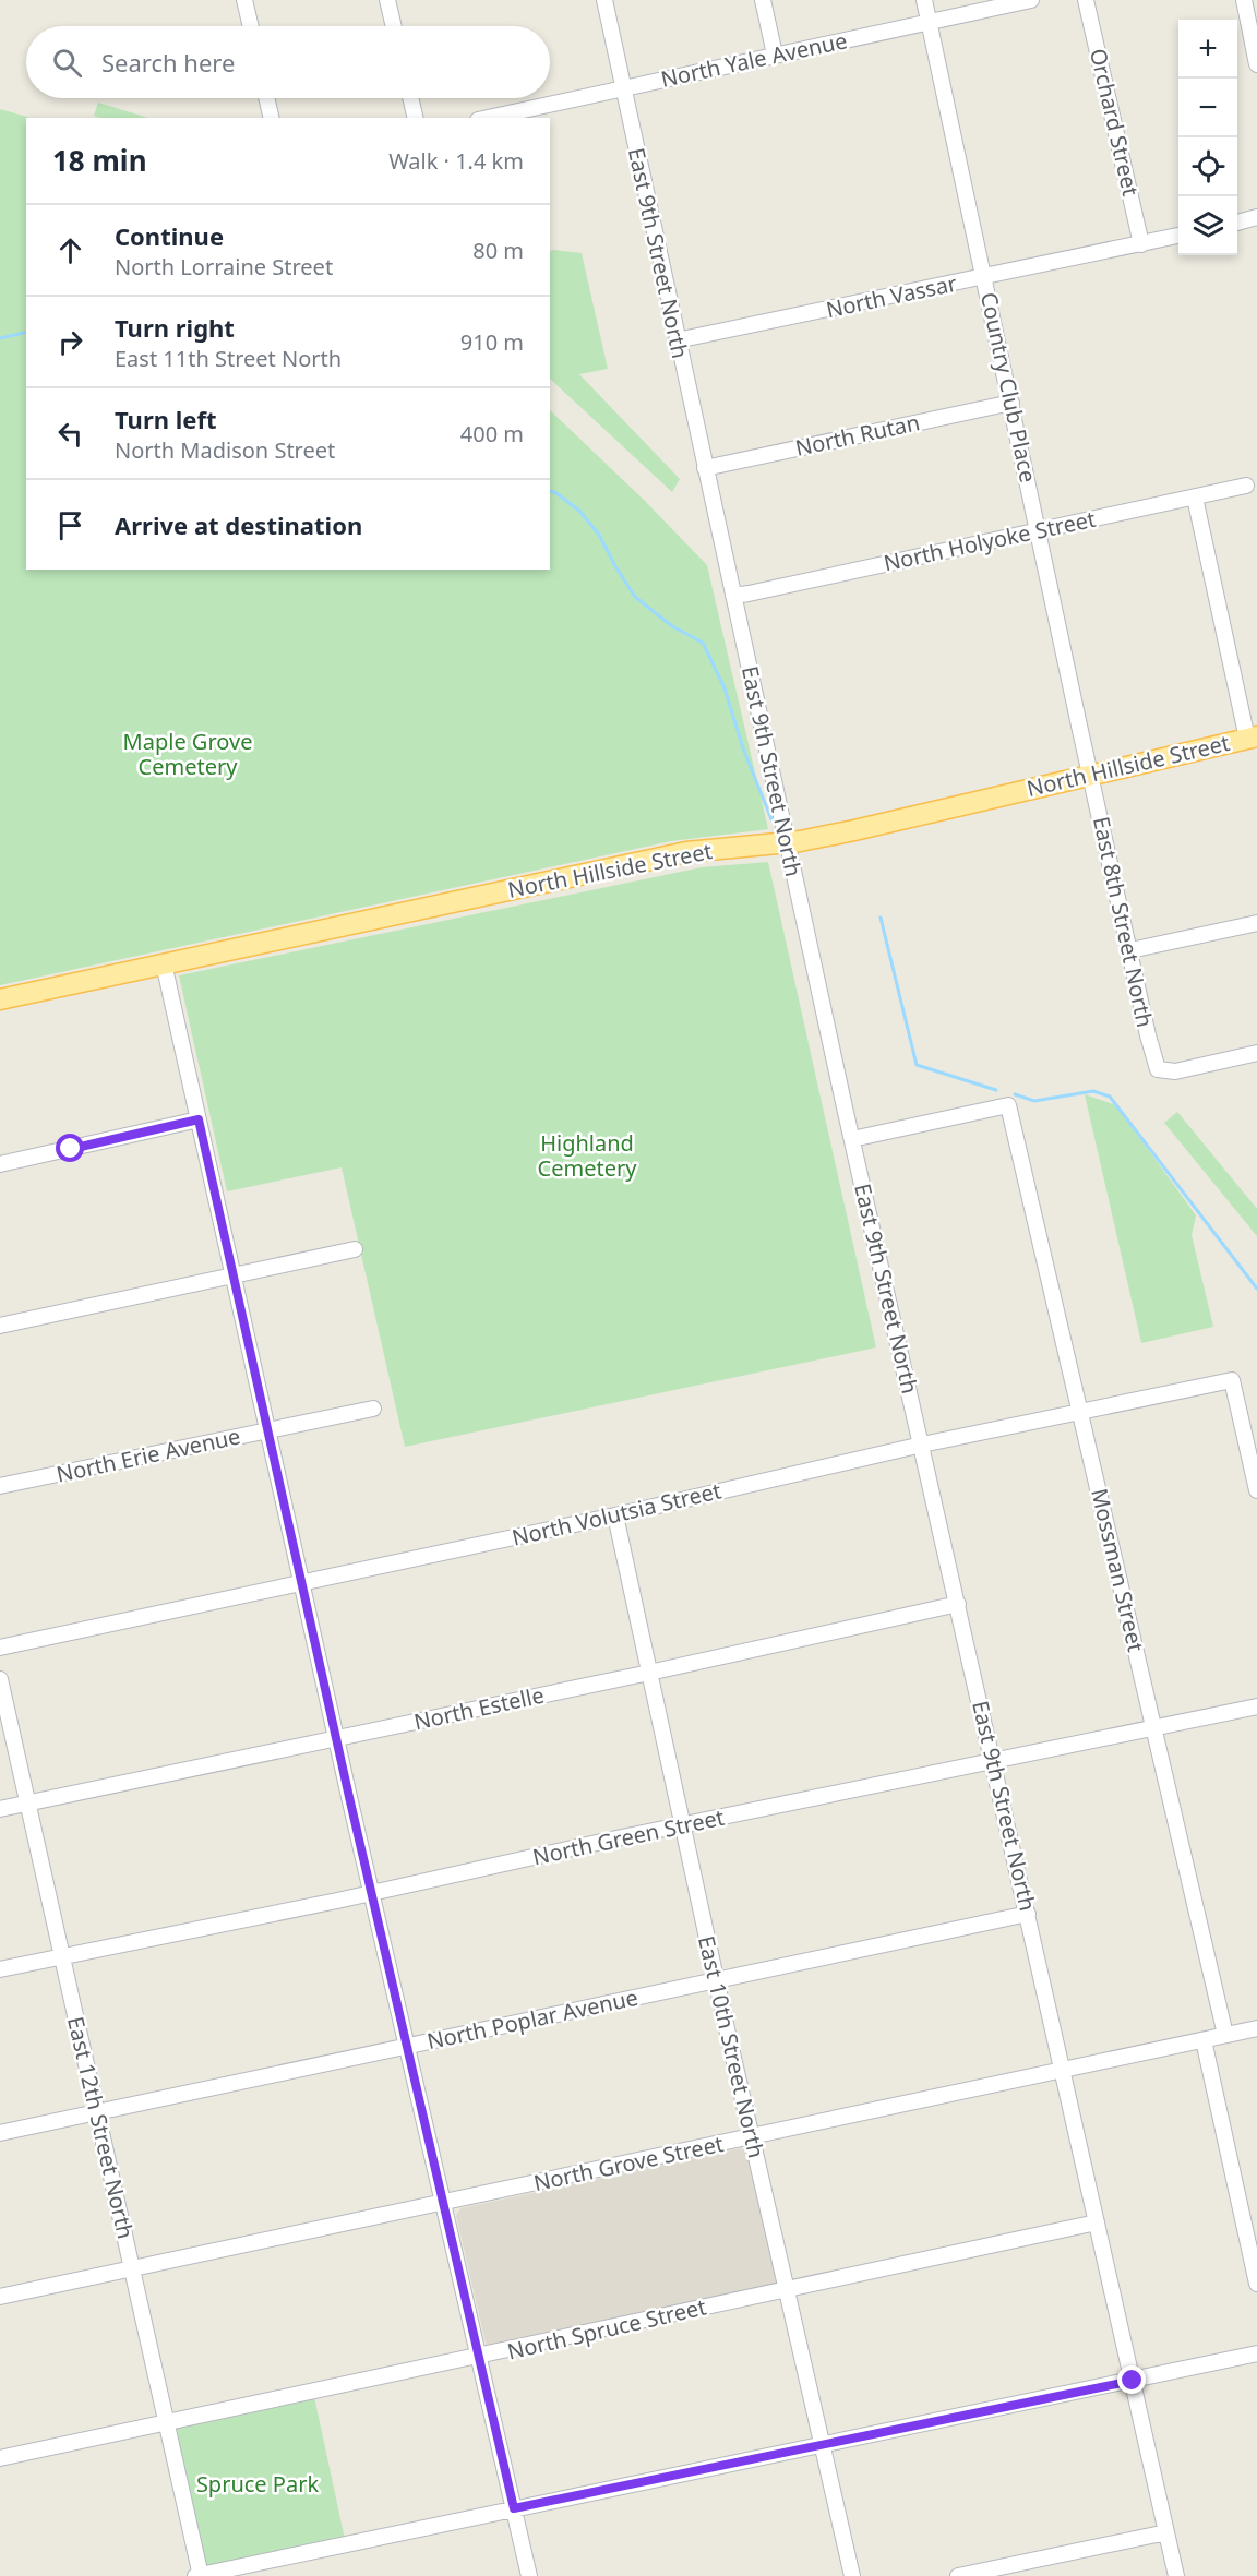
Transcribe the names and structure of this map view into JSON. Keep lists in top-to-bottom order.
{
  "streets": {
    "main road": ["North Hillside Street"],
    "street": [
      "North Yale Avenue",
      "Orchard Street",
      "East 9th Street North",
      "North Vassar",
      "Country Club Place",
      "North Rutan",
      "North Holyoke Street",
      "East 8th Street North",
      "North Erie Avenue",
      "North Volutsia Street",
      "Mossman Street",
      "North Estelle",
      "North Green Street",
      "North Poplar Avenue",
      "East 10th Street North",
      "East 12th Street North",
      "North Grove Street",
      "North Spruce Street"
    ]
  },
  "crossings": [
    ["North Yale Avenue", "East 9th Street North"],
    ["North Yale Avenue", "Country Club Place"],
    ["Orchard Street", "North Vassar"],
    ["East 9th Street North", "North Vassar"],
    ["East 9th Street North", "North Rutan"],
    ["East 9th Street North", "North Holyoke Street"],
    ["East 9th Street North", "North Hillside Street"],
    ["East 9th Street North", "North Volutsia Street"],
    ["East 9th Street North", "Mossman Street"],
    ["East 9th Street North", "North Estelle"],
    ["East 9th Street North", "North Green Street"],
    ["East 9th Street North", "North Poplar Avenue"],
    ["East 9th Street North", "North Grove Street"],
    ["East 9th Street North", "North Spruce Street"],
    ["North Vassar", "Country Club Place"],
    ["Country Club Place", "North Rutan"],
    ["Country Club Place", "North Holyoke Street"],
    ["Country Club Place", "North Hillside Street"],
    ["Country Club Place", "East 8th Street North"],
    ["North Hillside Street", "East 8th Street North"],
    ["North Volutsia Street", "Mossman Street"],
    ["North Volutsia Street", "East 10th Street North"],
    ["Mossman Street", "North Green Street"],
    ["Mossman Street", "North Grove Street"],
    ["North Estelle", "East 10th Street North"],
    ["North Estelle", "East 12th Street North"],
    ["North Green Street", "East 10th Street North"],
    ["North Green Street", "East 12th Street North"],
    ["North Poplar Avenue", "East 10th Street North"],
    ["North Poplar Avenue", "East 12th Street North"],
    ["East 10th Street North", "North Grove Street"],
    ["East 10th Street North", "North Spruce Street"],
    ["East 12th Street North", "North Grove Street"],
    ["East 12th Street North", "North Spruce Street"]
  ],
  "parks": ["Maple Grove Cemetery", "Highland Cemetery", "Spruce Park"],
  "page": {
    "map_buttons": ["+", "−"],
    "search": "Search here",
    "heading": ["18 min", "Walk · 1.4 km"],
    "list": [
      ["Continue", "North Lorraine Street", "80 m"],
      ["Turn right", "East 11th Street North", "910 m"],
      ["Turn left", "North Madison Street", "400 m"],
      "Arrive at destination"
    ]
  }
}
